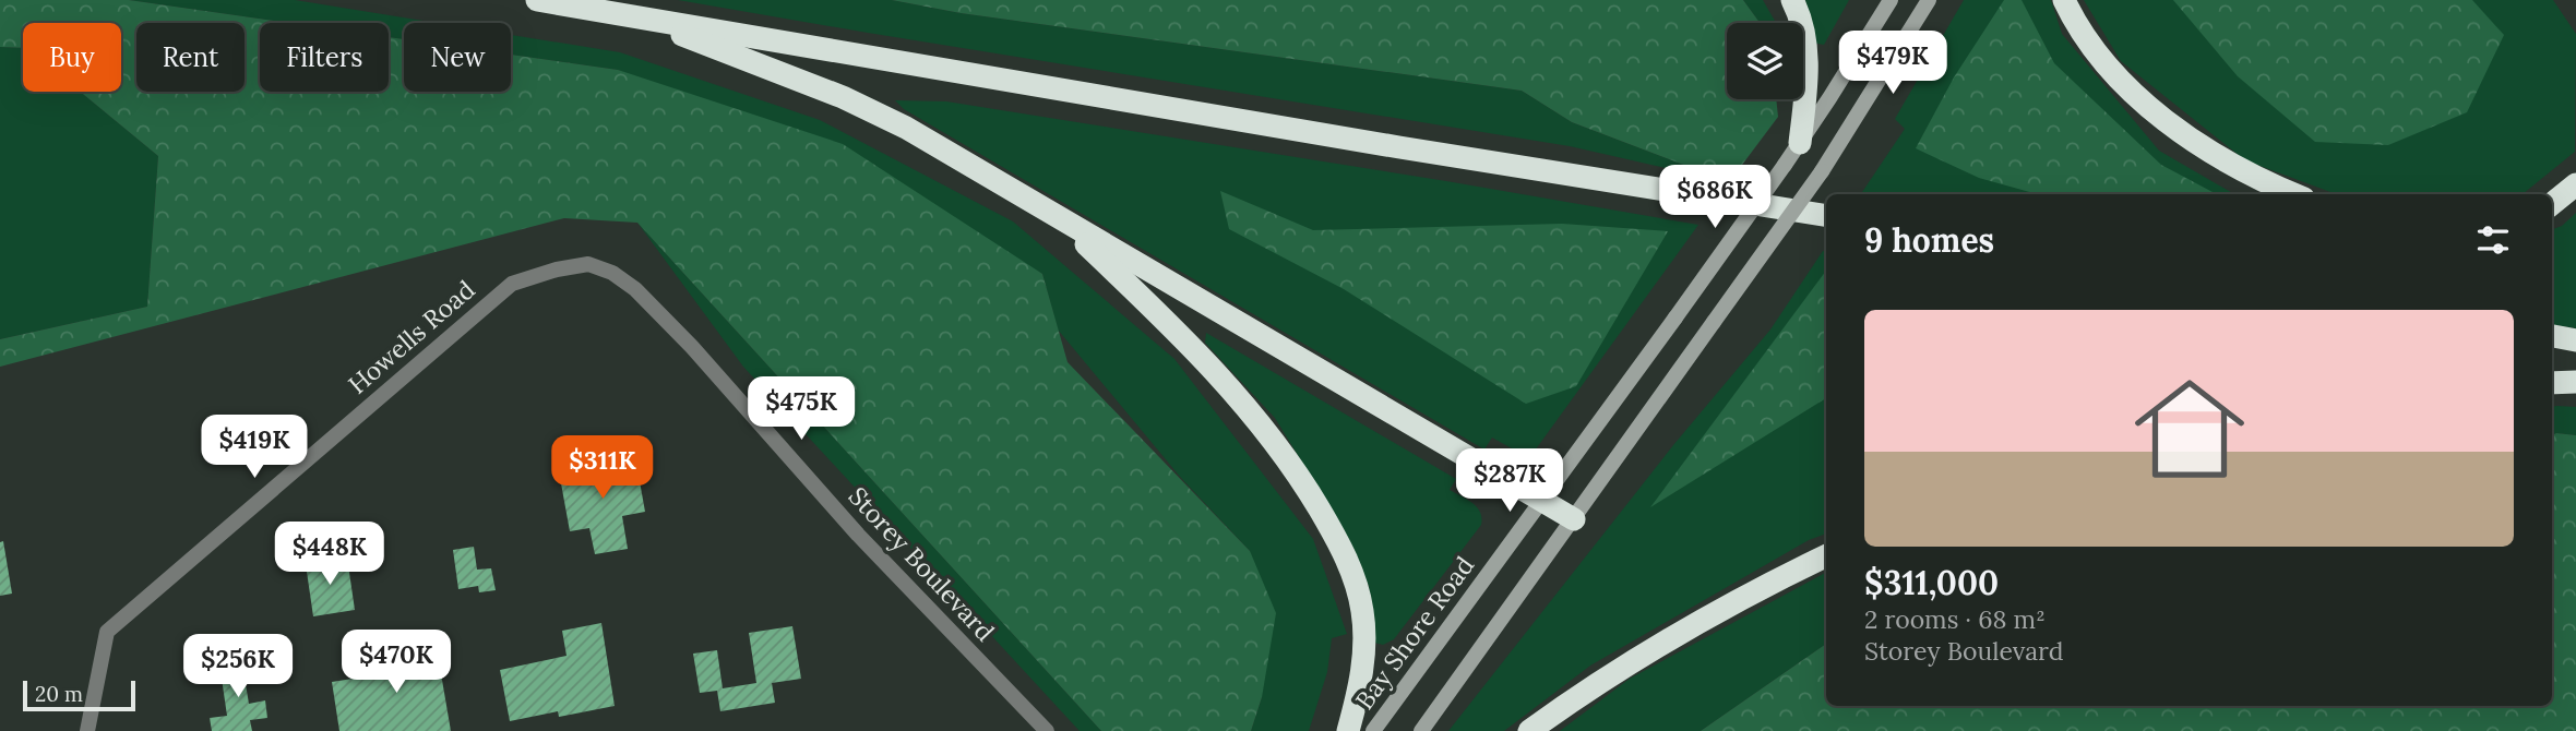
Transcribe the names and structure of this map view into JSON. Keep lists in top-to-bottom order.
{
  "streets": {
    "main road": ["Bay Shore Road"],
    "street": ["Howells Road", "Storey Boulevard"]
  },
  "crossings": [
    ["Howells Road", "Storey Boulevard"]
  ],
  "scale_bar": "20 m",
  "page": {
    "chip": [
      "Buy",
      "Rent",
      "Filters",
      "New"
    ],
    "price": [
      "$479K",
      "$686K",
      "$475K",
      "$419K",
      "$311K",
      "$287K",
      "$448K",
      "$470K",
      "$256K"
    ],
    "heading": "9 homes",
    "list": [
      {
        "name": "$311,000",
        "note": "2 rooms · 68 m² · Storey Boulevard"
      }
    ],
    "scale": "20 m"
  }
}
